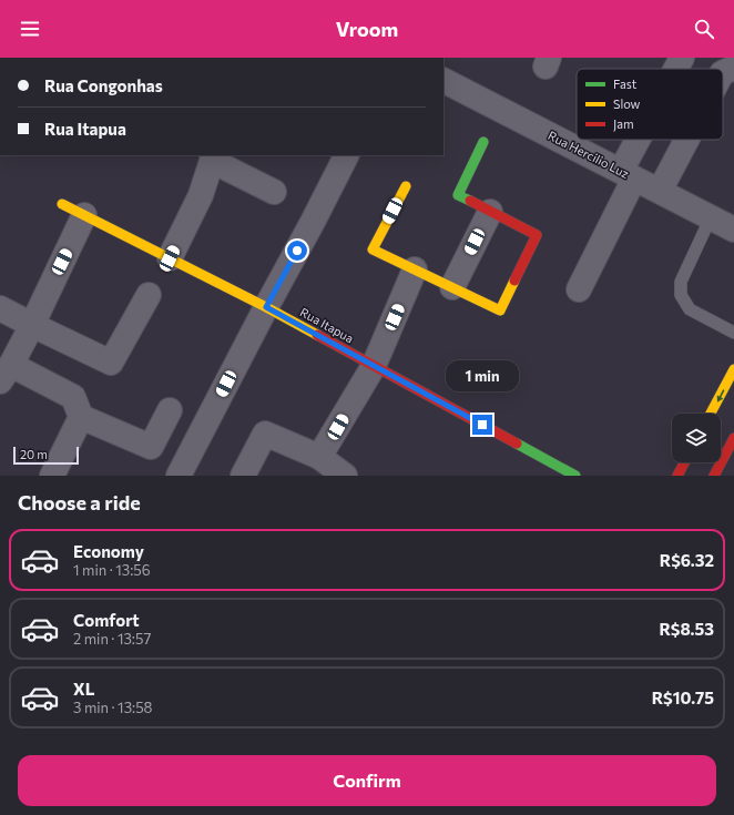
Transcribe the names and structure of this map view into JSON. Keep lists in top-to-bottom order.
{
  "streets": {
    "street": ["Rua Hercilio Luz", "Rua Itapua"]
  },
  "legend": ["Fast", "Slow", "Jam"],
  "scale_bar": "20 m",
  "page": {
    "header": "Vroom",
    "banner": ["Rua Congonhas", "Rua Itapua"],
    "bubble": "1 min",
    "scale": "20 m",
    "heading": "Choose a ride",
    "list": [
      {
        "name": "Economy",
        "note": "1 min · 13:56",
        "value": "R$6.32"
      },
      {
        "name": "Comfort",
        "note": "2 min · 13:57",
        "value": "R$8.53"
      },
      {
        "name": "XL",
        "note": "3 min · 13:58",
        "value": "R$10.75"
      }
    ],
    "buttons": "Confirm"
  }
}
